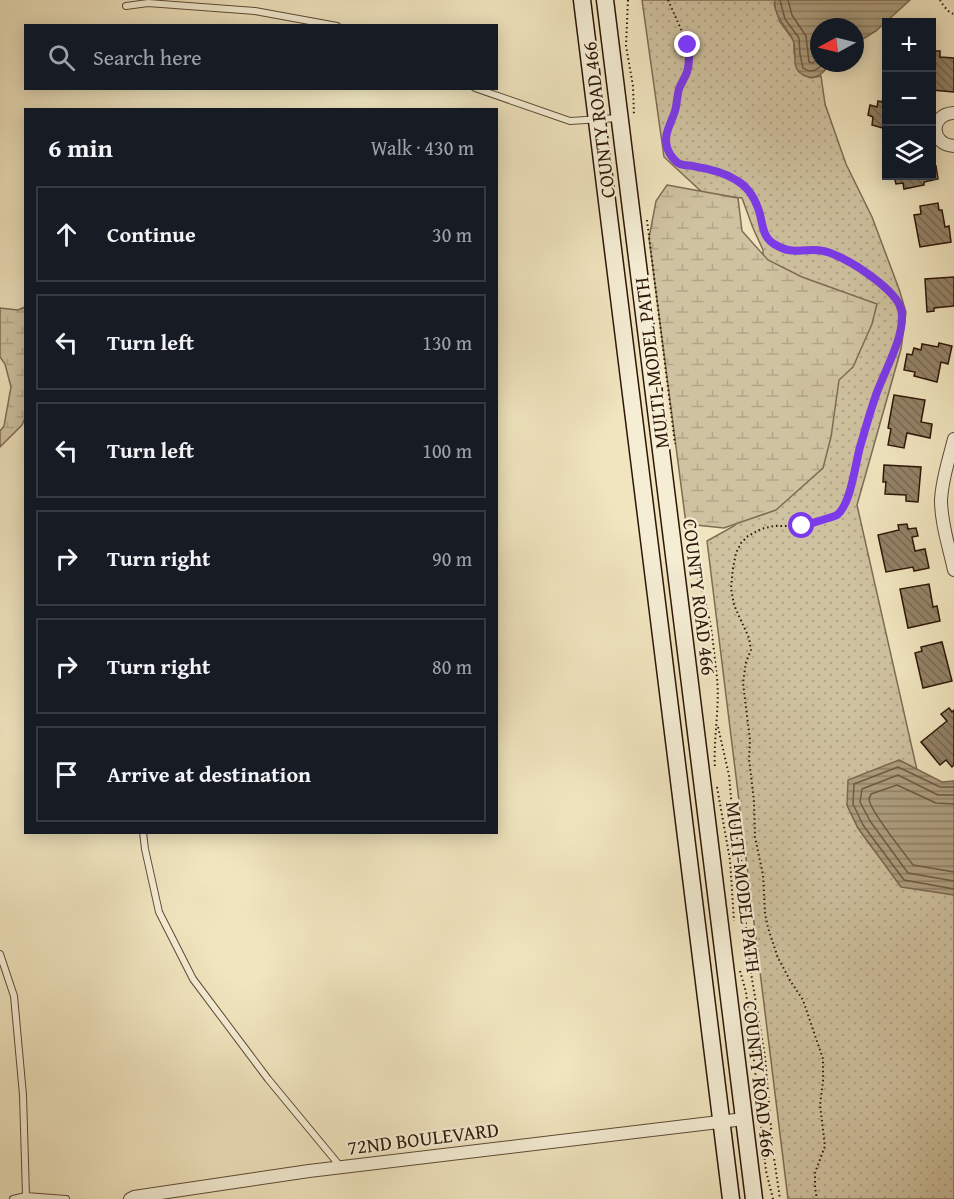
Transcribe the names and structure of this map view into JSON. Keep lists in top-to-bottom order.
{
  "streets": {
    "main road": ["COUNTY ROAD 466"],
    "street": ["72ND BOULEVARD"],
    "path": ["MULTI-MODEL PATH"]
  },
  "crossings": [
    ["COUNTY ROAD 466", "72ND BOULEVARD"]
  ],
  "north": "left",
  "page": {
    "map_buttons": ["+", "−"],
    "search": "Search here",
    "heading": ["6 min", "Walk · 430 m"],
    "list": [
      ["Continue", "30 m"],
      ["Turn left", "130 m"],
      ["Turn left", "100 m"],
      ["Turn right", "90 m"],
      ["Turn right", "80 m"],
      "Arrive at destination"
    ]
  }
}
